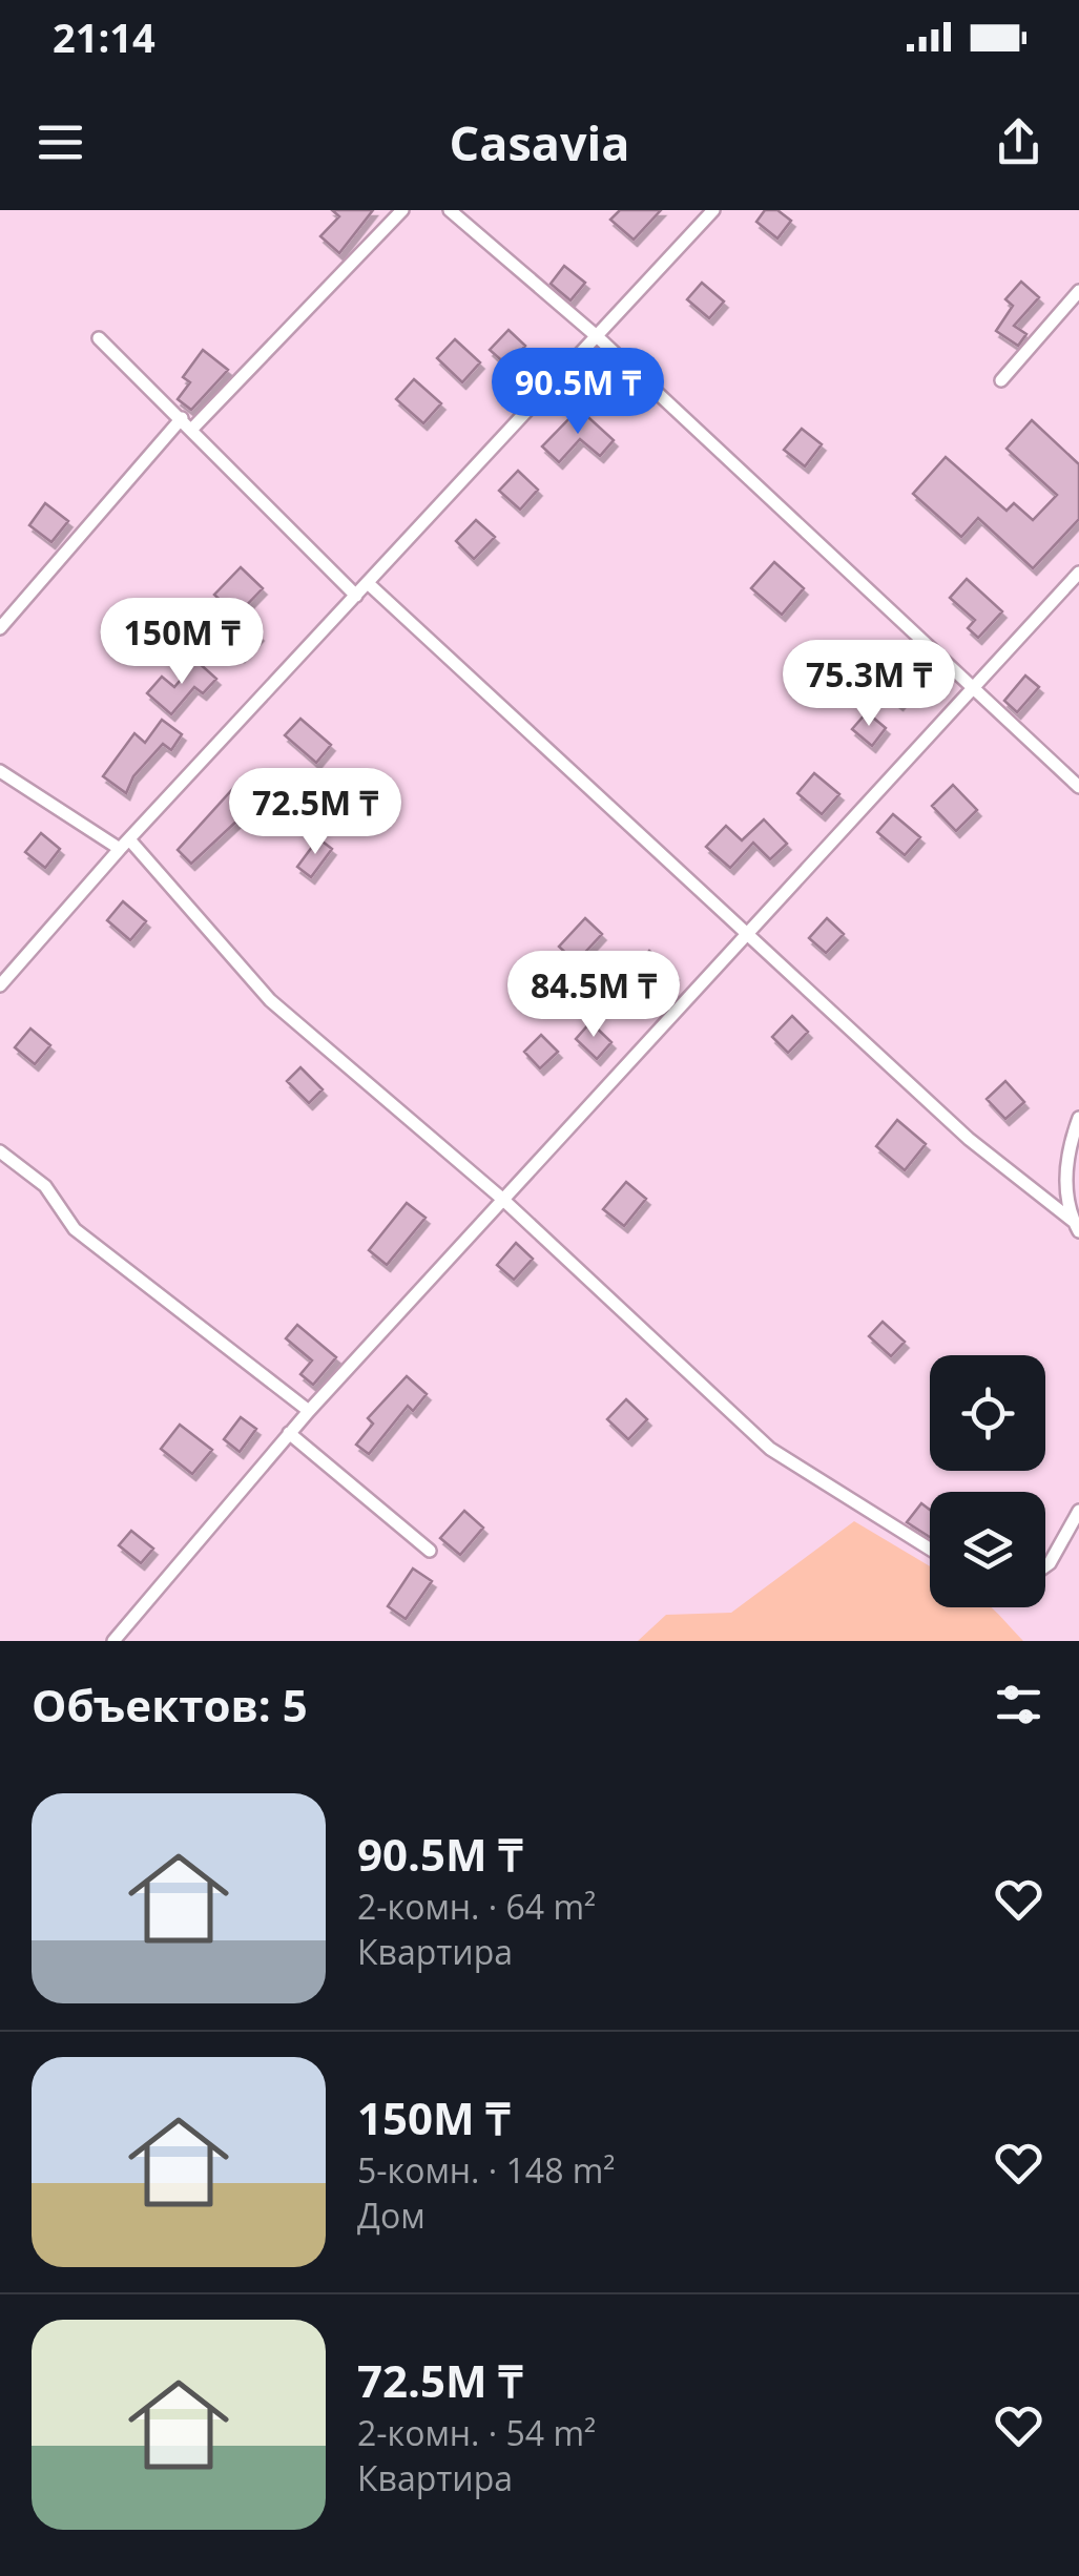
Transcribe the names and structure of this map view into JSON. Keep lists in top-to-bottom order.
{
  "page": {
    "status": "21:14",
    "header": "Casavia",
    "price": [
      "90.5M ₸",
      "150M ₸",
      "75.3M ₸",
      "72.5M ₸",
      "84.5M ₸"
    ],
    "heading": "Объектов: 5",
    "list": [
      {
        "name": "90.5M ₸",
        "note": "2-комн. · 64 m² · Квартира"
      },
      {
        "name": "150M ₸",
        "note": "5-комн. · 148 m² · Дом"
      },
      {
        "name": "72.5M ₸",
        "note": "2-комн. · 54 m² · Квартира"
      }
    ]
  }
}
